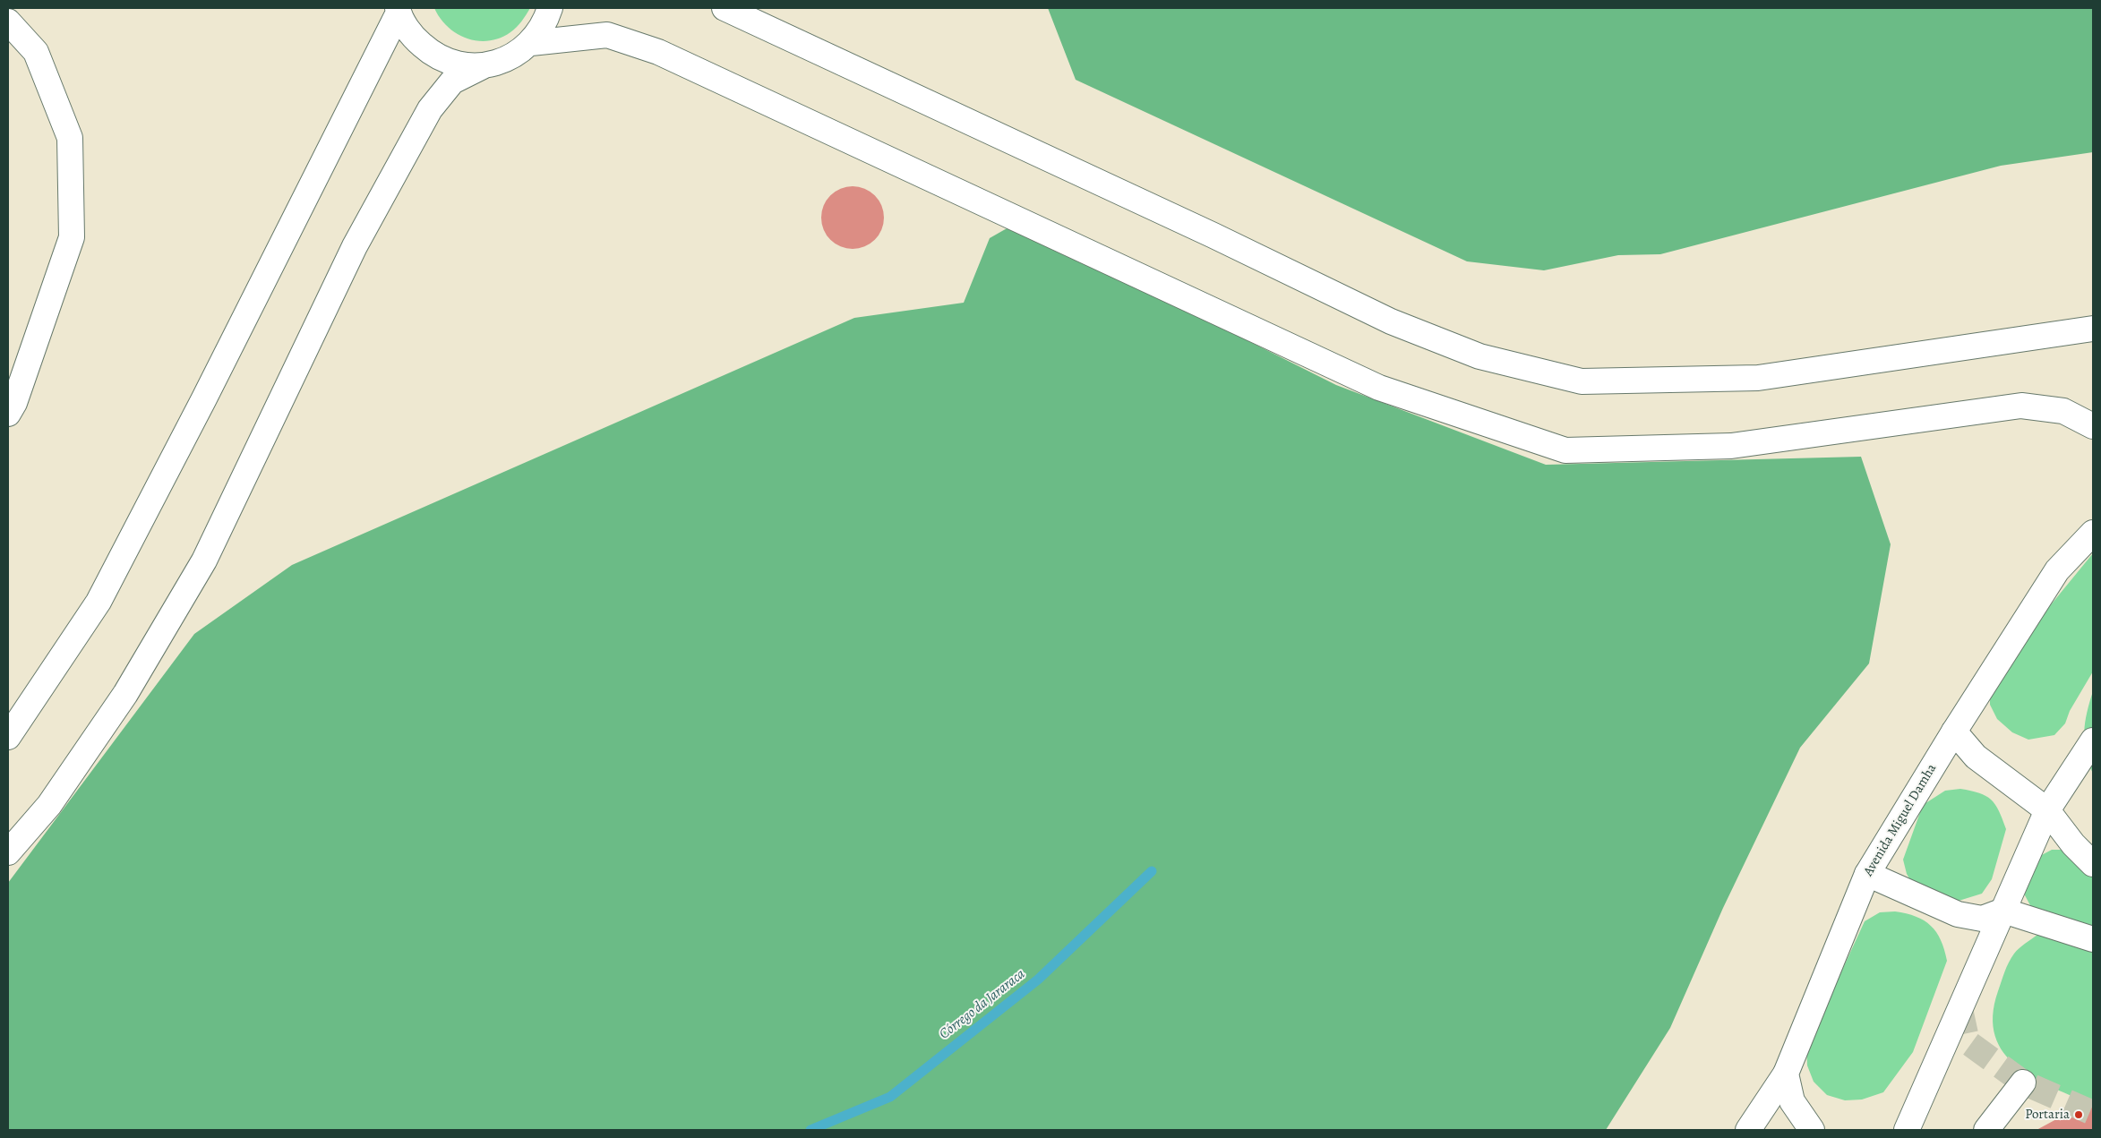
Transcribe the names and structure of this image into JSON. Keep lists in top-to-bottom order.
{
  "streets": {
    "street": ["Avenida Miguel Damha"]
  },
  "water": ["Córrego da Jararaca"],
  "places": ["Portaria"]
}
